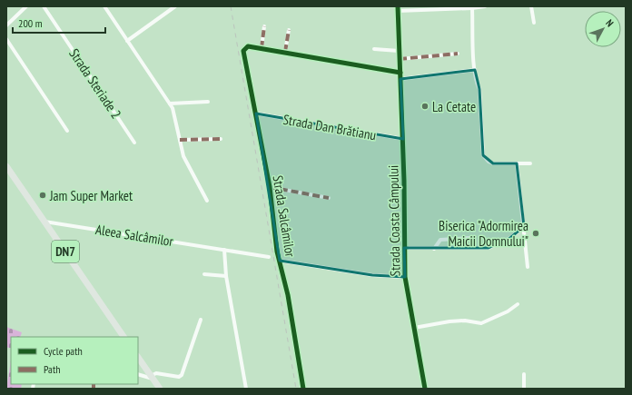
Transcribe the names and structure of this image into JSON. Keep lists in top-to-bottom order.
{
  "streets": {
    "main road": ["DN7"],
    "street": [
      "Strada Steriade 2",
      "Strada Dan Brătianu",
      "Strada Salcâmilor",
      "Strada Coasta Câmpului",
      "Aleea Salcâmilor"
    ]
  },
  "crossings": [
    ["Strada Dan Brătianu", "Strada Salcâmilor"],
    ["Strada Dan Brătianu", "Strada Coasta Câmpului"],
    ["Aleea Salcâmilor", "DN7"]
  ],
  "places": ["La Cetate", "Jam Super Market", "Biserica \"Adormirea Maicii Domnului\""],
  "legend": ["Cycle path", "Path"],
  "scale_bar": "200 m",
  "north": "top right"
}
